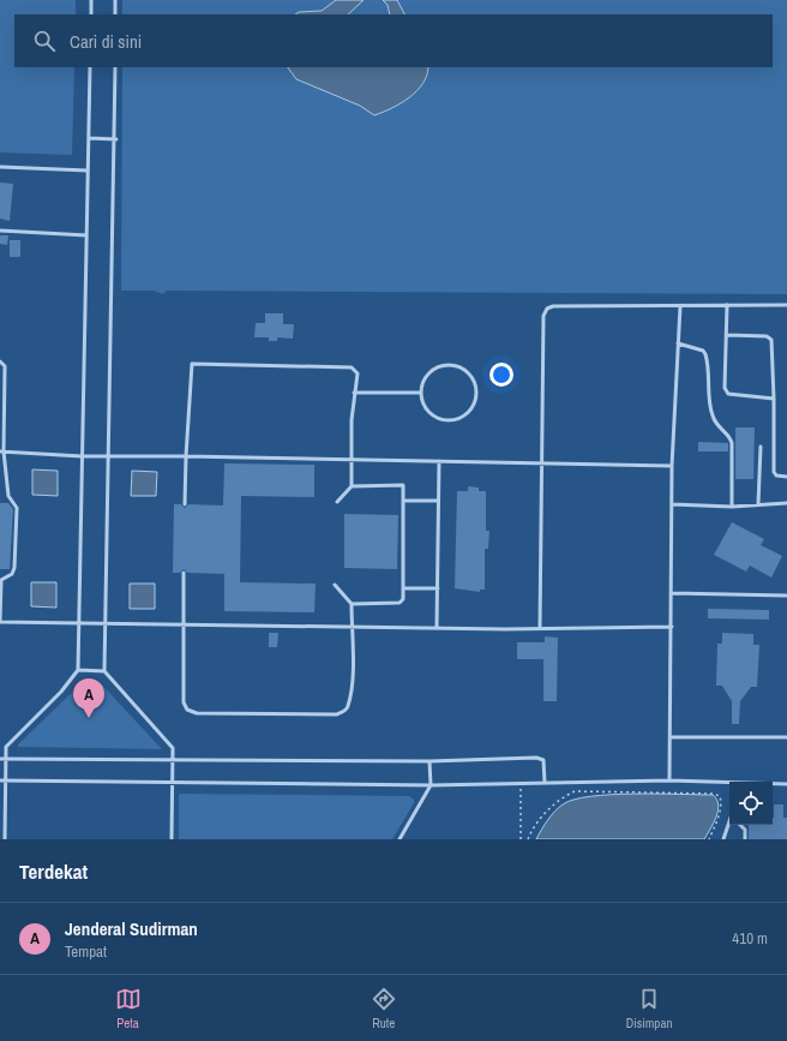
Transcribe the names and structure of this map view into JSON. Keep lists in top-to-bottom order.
{
  "page": {
    "search": "Cari di sini",
    "pins": "A",
    "heading": "Terdekat",
    "list": [
      {
        "mark": "A",
        "name": "Jenderal Sudirman",
        "note": "Tempat",
        "value": "410 m"
      }
    ],
    "nav": ["Peta", "Rute", "Disimpan"]
  }
}
